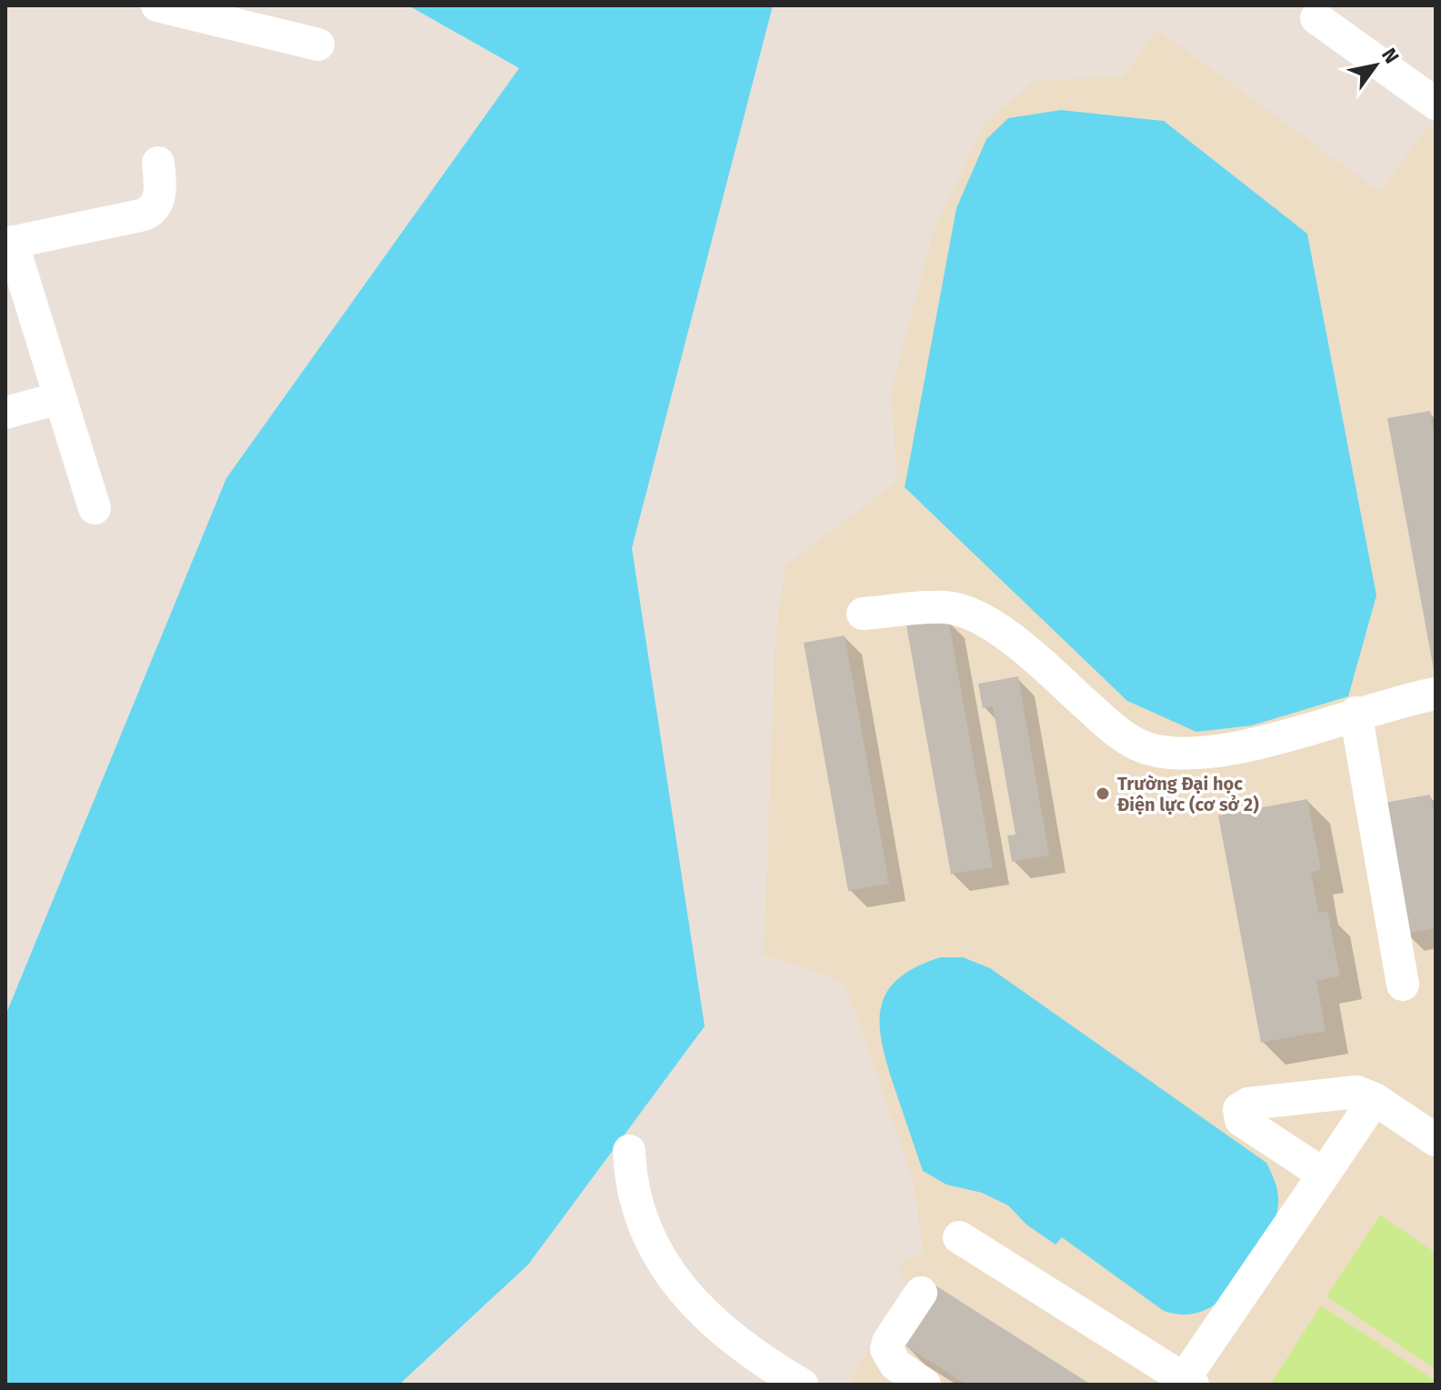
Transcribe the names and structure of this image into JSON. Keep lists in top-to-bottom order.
{
  "places": ["Trường Đại học Điện lực (cơ sở 2)"],
  "north": "top right"
}
